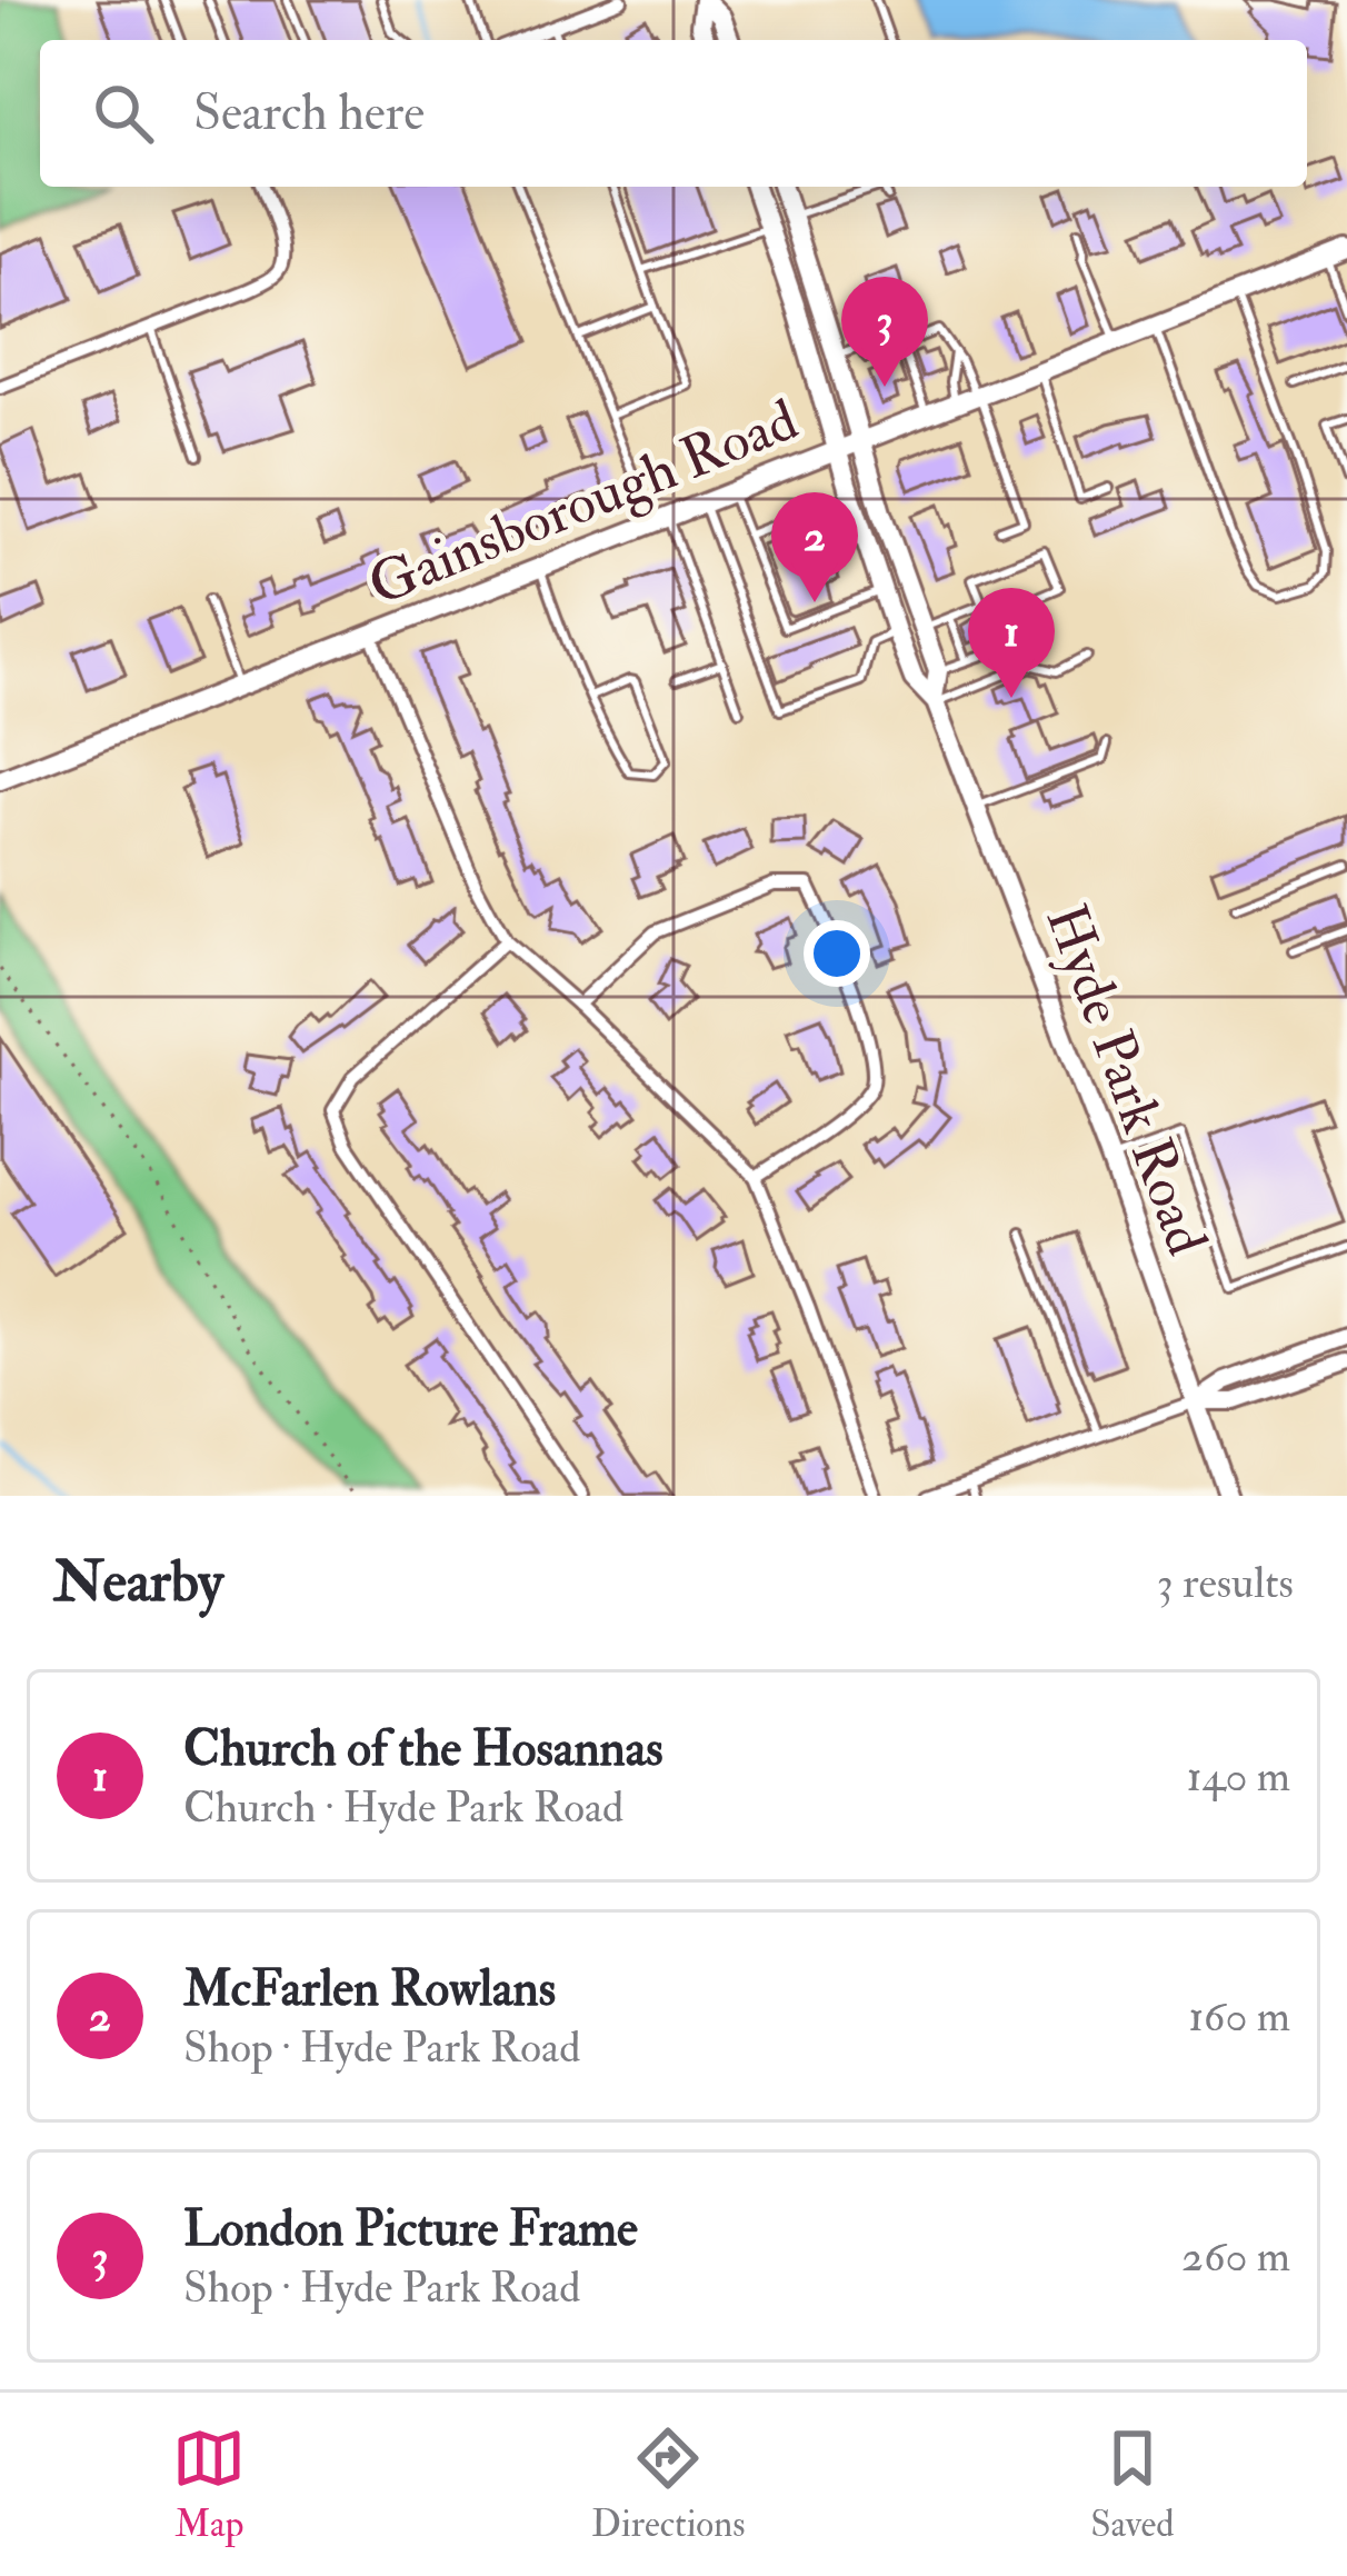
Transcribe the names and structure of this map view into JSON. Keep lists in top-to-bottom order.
{
  "streets": {
    "main road": ["Gainsborough Road", "Hyde Park Road"]
  },
  "crossings": [
    ["Gainsborough Road", "Hyde Park Road"]
  ],
  "page": {
    "search": "Search here",
    "pins": ["3", "2", "1"],
    "heading": ["Nearby", "3 results"],
    "list": [
      {
        "mark": "1",
        "name": "Church of the Hosannas",
        "note": "Church · Hyde Park Road",
        "value": "140 m"
      },
      {
        "mark": "2",
        "name": "McFarlen Rowlans",
        "note": "Shop · Hyde Park Road",
        "value": "160 m"
      },
      {
        "mark": "3",
        "name": "London Picture Frame",
        "note": "Shop · Hyde Park Road",
        "value": "260 m"
      }
    ],
    "nav": ["Map", "Directions", "Saved"]
  }
}
